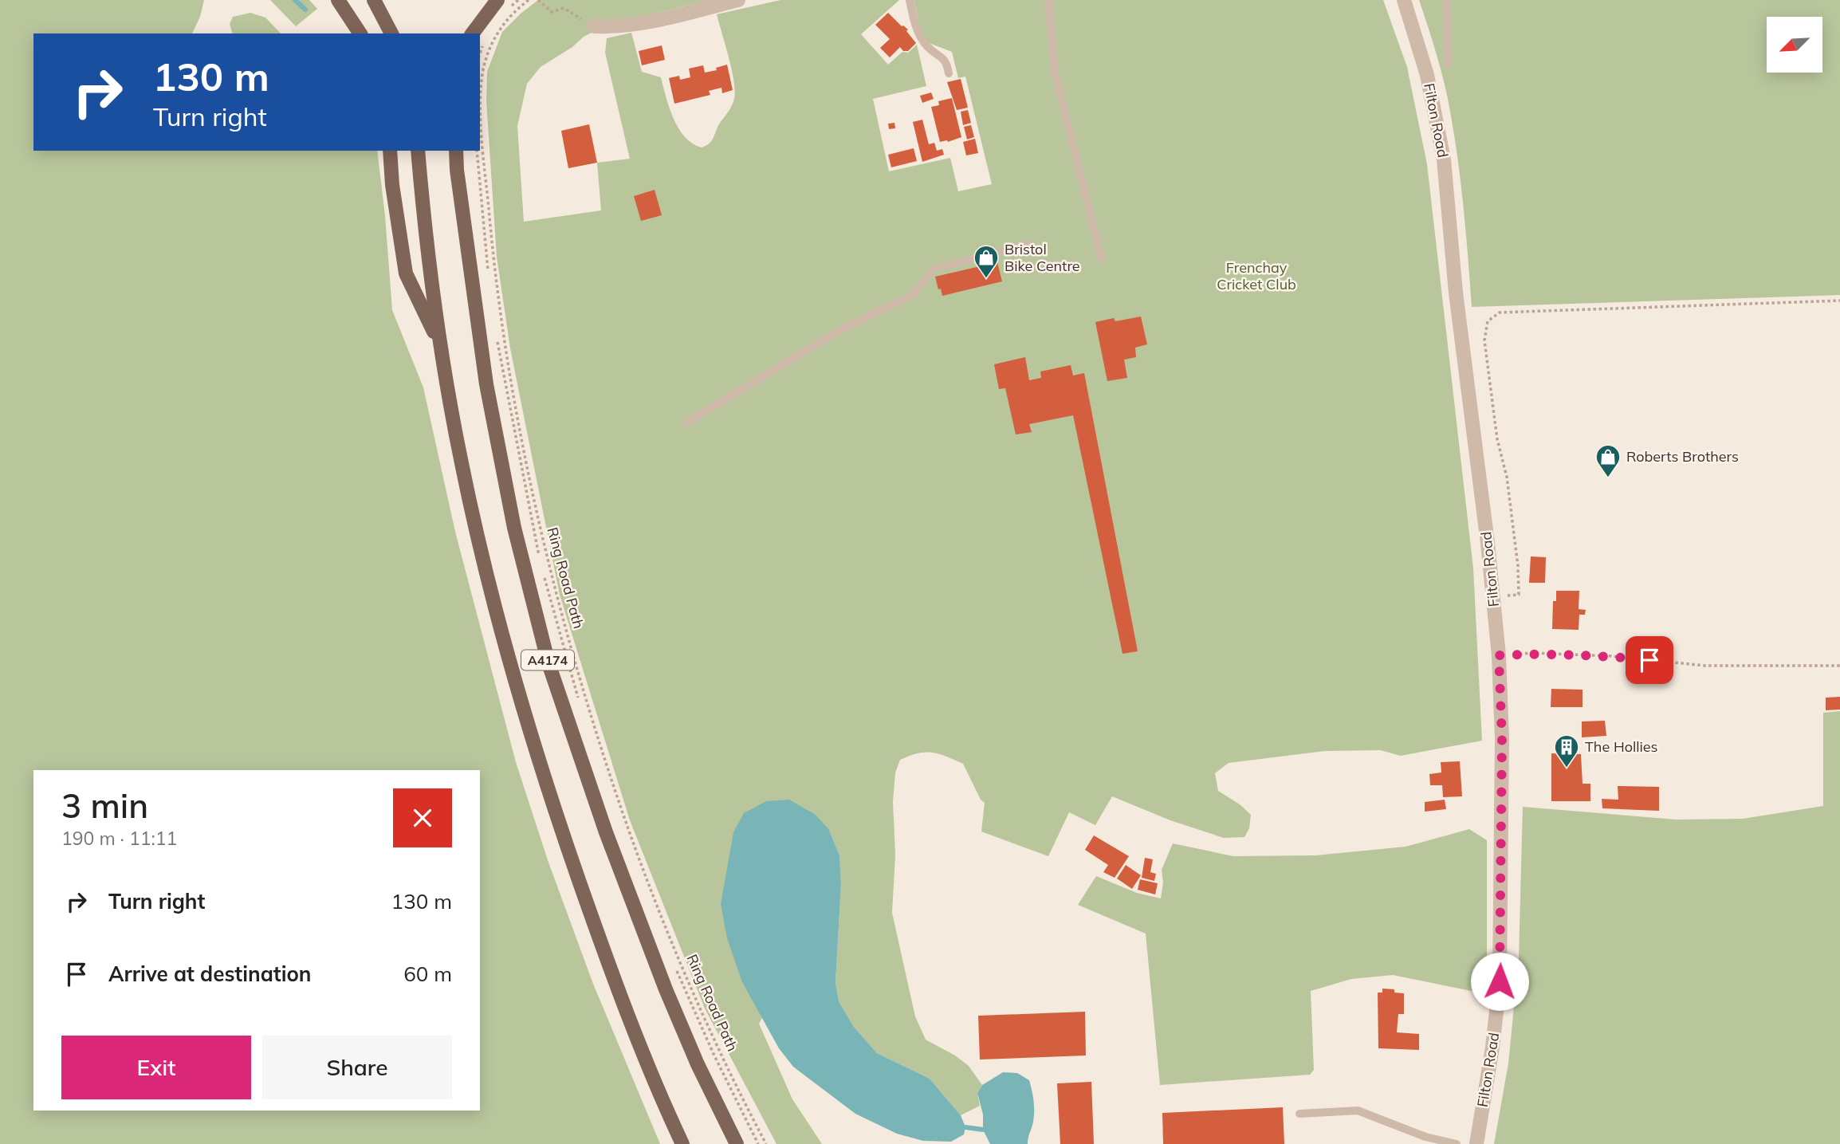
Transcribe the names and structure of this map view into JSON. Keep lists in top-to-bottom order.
{
  "streets": {
    "main road": ["A4174"],
    "street": ["Filton Road"],
    "path": ["Ring Road Path"]
  },
  "parks": ["Frenchay Cricket Club"],
  "places": {
    "shop": ["Bristol Bike Centre", "Roberts Brothers"],
    "building": ["The Hollies"]
  },
  "north": "bottom left",
  "page": {
    "turn": ["130 m", "Turn right"],
    "heading": ["3 min", "190 m · 11:11"],
    "list": [
      {
        "name": "Turn right",
        "value": "130 m"
      },
      {
        "name": "Arrive at destination",
        "value": "60 m"
      }
    ],
    "buttons": ["Exit", "Share"]
  }
}
